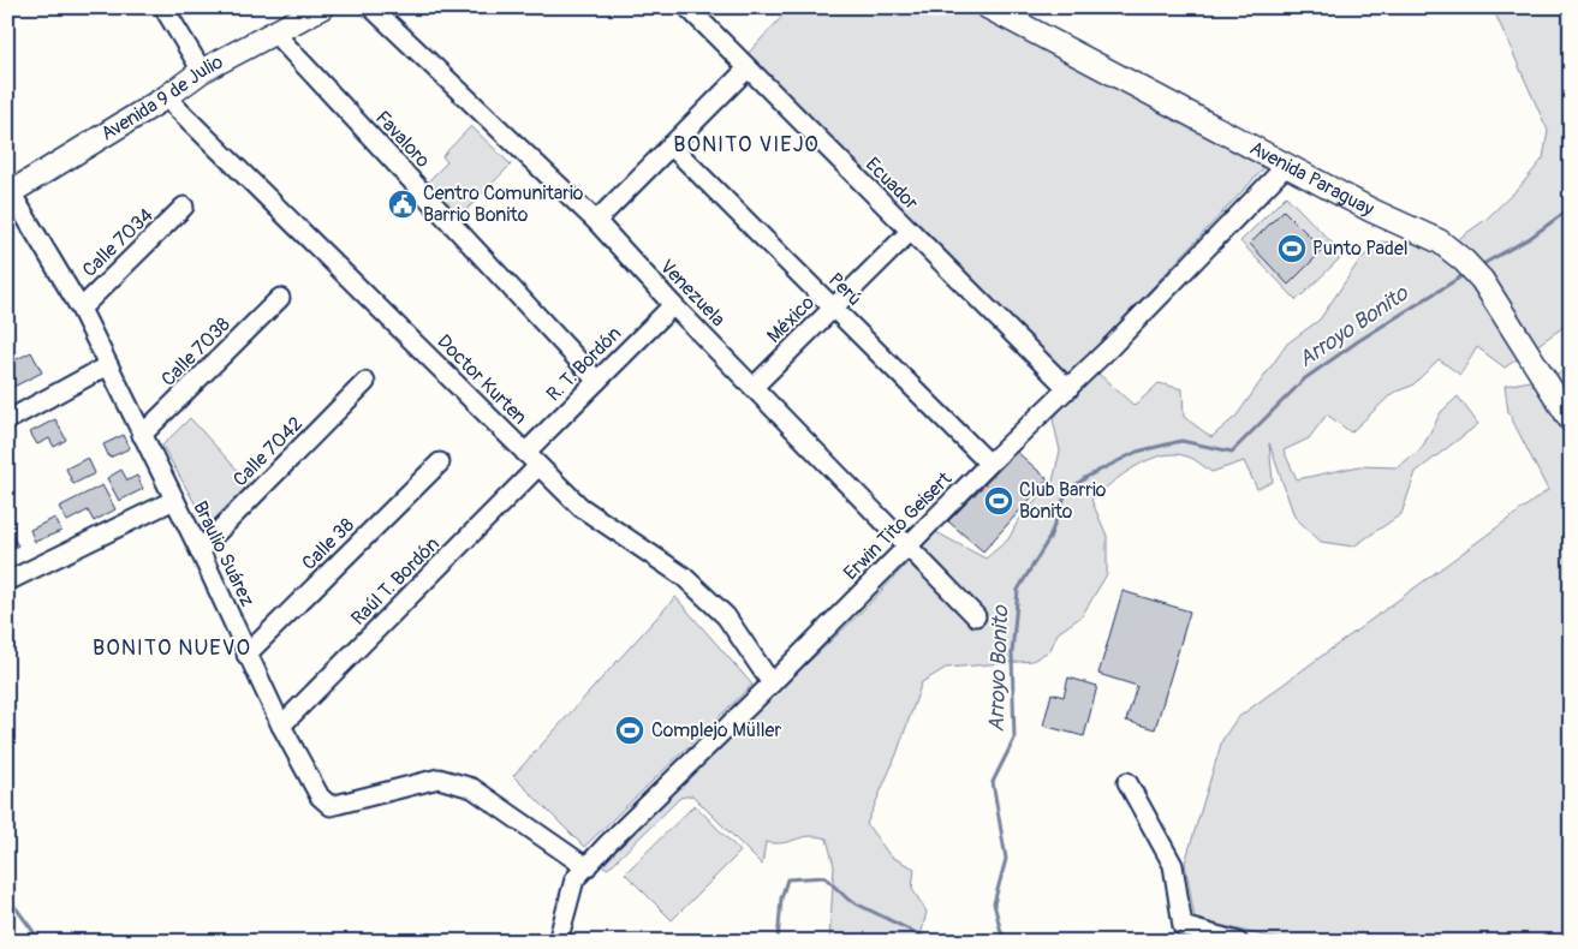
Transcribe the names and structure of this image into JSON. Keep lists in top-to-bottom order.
{
  "streets": {
    "main road": ["Avenida 9 de Julio", "Avenida Paraguay"],
    "street": [
      "Favaloro",
      "Ecuador",
      "Calle 7034",
      "Perú",
      "Venezuela",
      "México",
      "Calle 7038",
      "R. T. Bordón",
      "Doctor Kurten",
      "Calle 7042",
      "Erwin Tito Geisert",
      "Calle 38",
      "Braulio Suárez",
      "Raúl T. Bordón"
    ]
  },
  "crossings": [
    ["Avenida 9 de Julio", "Favaloro"],
    ["Avenida 9 de Julio", "Doctor Kurten"],
    ["Avenida 9 de Julio", "Braulio Suárez"],
    ["Favaloro", "R. T. Bordón"],
    ["Avenida Paraguay", "Erwin Tito Geisert"],
    ["Ecuador", "México"],
    ["Ecuador", "Erwin Tito Geisert"],
    ["Calle 7034", "Braulio Suárez"],
    ["Perú", "México"],
    ["Perú", "Erwin Tito Geisert"],
    ["Venezuela", "México"],
    ["Venezuela", "R. T. Bordón"],
    ["Venezuela", "Erwin Tito Geisert"],
    ["Calle 7038", "Braulio Suárez"],
    ["R. T. Bordón", "Doctor Kurten"],
    ["Doctor Kurten", "Erwin Tito Geisert"],
    ["Doctor Kurten", "Raúl T. Bordón"],
    ["Calle 7042", "Braulio Suárez"],
    ["Erwin Tito Geisert", "Braulio Suárez"],
    ["Calle 38", "Braulio Suárez"],
    ["Braulio Suárez", "Raúl T. Bordón"]
  ],
  "districts": ["BONITO VIEJO", "BONITO NUEVO"],
  "water": ["Arroyo Bonito"],
  "places": {
    "public building": ["Centro Comunitario Barrio Bonito"],
    "sports": ["Punto Padel", "Club Barrio Bonito", "Complejo Müller"]
  }
}
